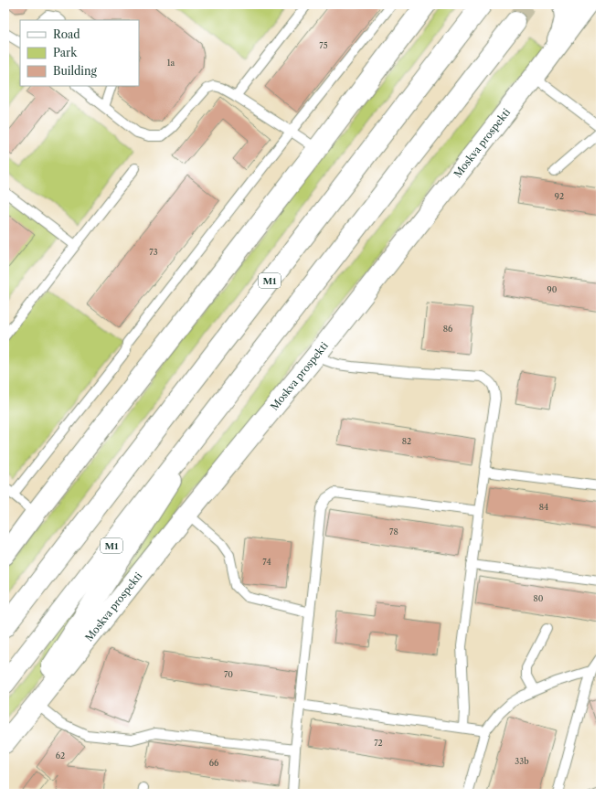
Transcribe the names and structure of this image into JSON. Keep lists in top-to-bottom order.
{
  "streets": {
    "main road": ["Moskva prospekti", "M1"]
  },
  "house_numbers": [
    "75",
    "1a",
    "92",
    "73",
    "90",
    "86",
    "82",
    "84",
    "78",
    "74",
    "80",
    "70",
    "72",
    "62",
    "33b",
    "66"
  ],
  "legend": ["Road", "Park", "Building"]
}
